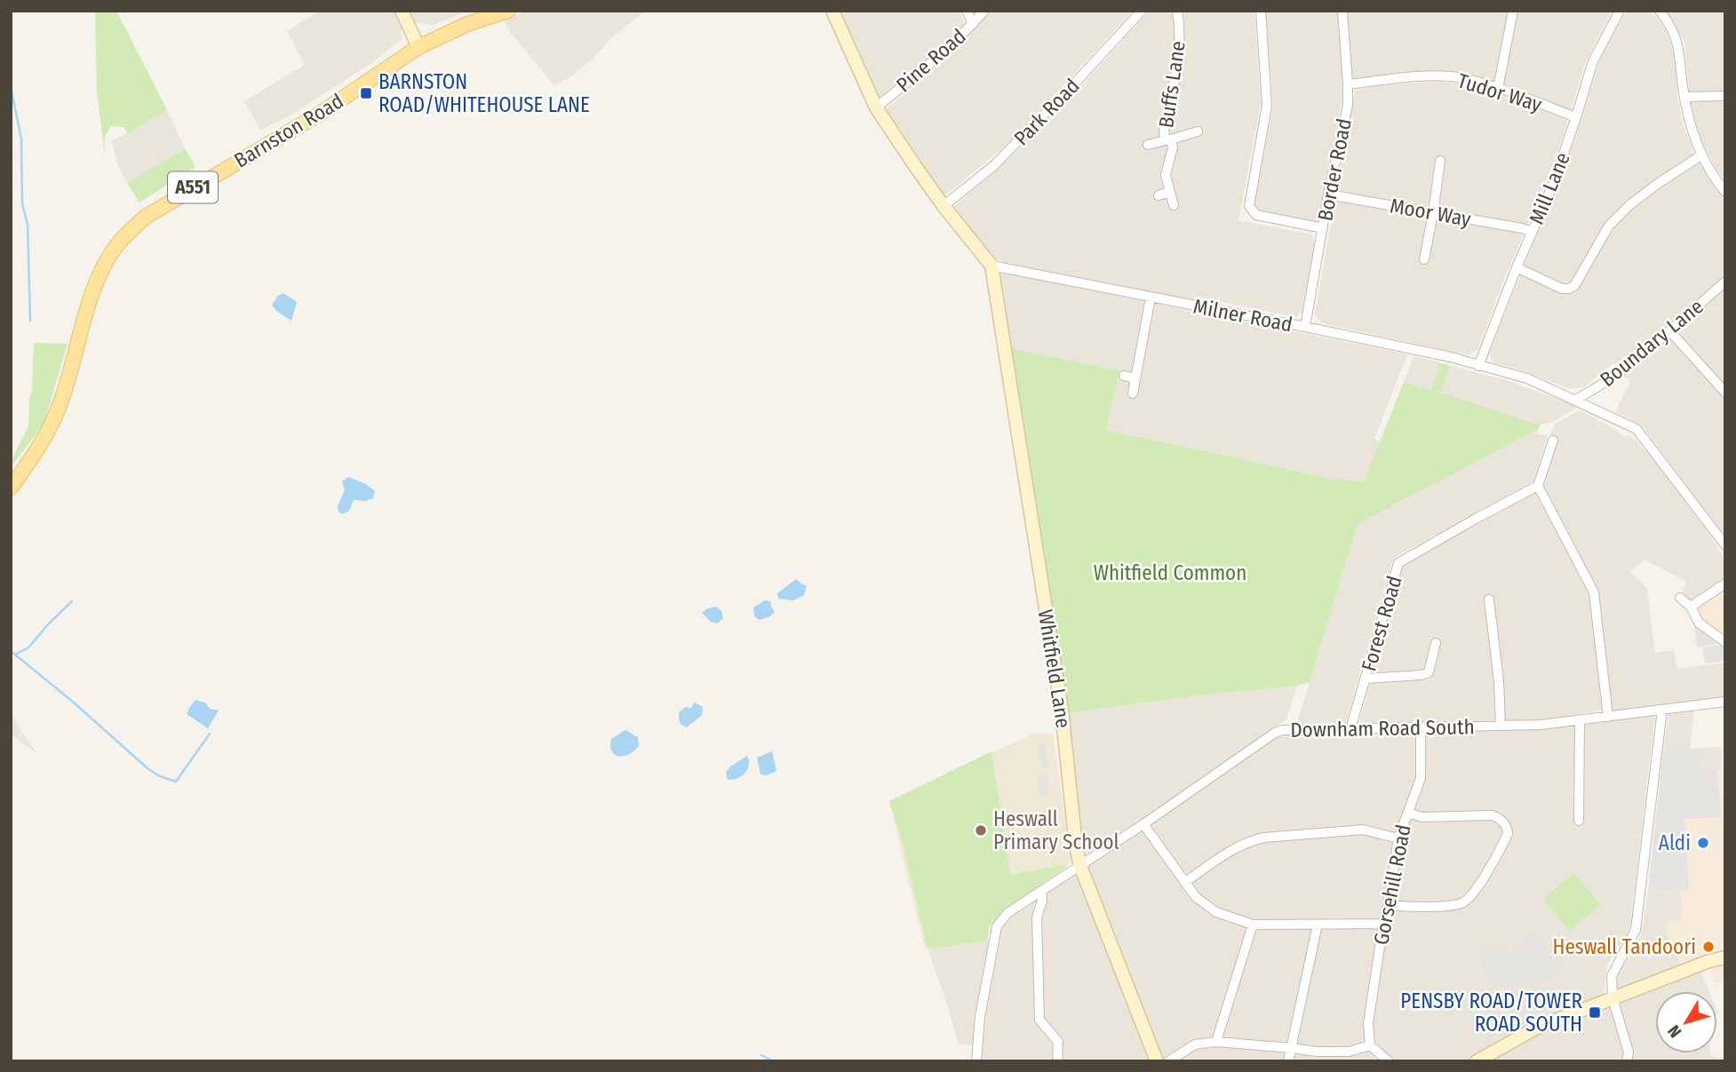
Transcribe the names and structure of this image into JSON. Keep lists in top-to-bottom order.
{
  "streets": {
    "main road": ["Barnston Road", "A551"],
    "street": [
      "Pine Road",
      "Buffs Lane",
      "Tudor Way",
      "Park Road",
      "Border Road",
      "Mill Lane",
      "Moor Way",
      "Milner Road",
      "Boundary Lane",
      "Forest Road",
      "Whitfield Lane",
      "Downham Road South",
      "Gorsehill Road"
    ]
  },
  "crossings": [
    ["Tudor Way", "Border Road"],
    ["Tudor Way", "Mill Lane"],
    ["Border Road", "Moor Way"],
    ["Border Road", "Milner Road"],
    ["Mill Lane", "Moor Way"],
    ["Mill Lane", "Milner Road"],
    ["Milner Road", "Boundary Lane"],
    ["Milner Road", "Whitfield Lane"],
    ["Forest Road", "Downham Road South"],
    ["Whitfield Lane", "Downham Road South"],
    ["Downham Road South", "Gorsehill Road"]
  ],
  "parks": ["Whitfield Common"],
  "places": {
    "transit": ["BARNSTON ROAD/WHITEHOUSE LANE", "PENSBY ROAD/TOWER ROAD SOUTH"],
    "other": ["Heswall Primary School", "Aldi", "Heswall Tandoori"]
  },
  "north": "bottom left"
}
